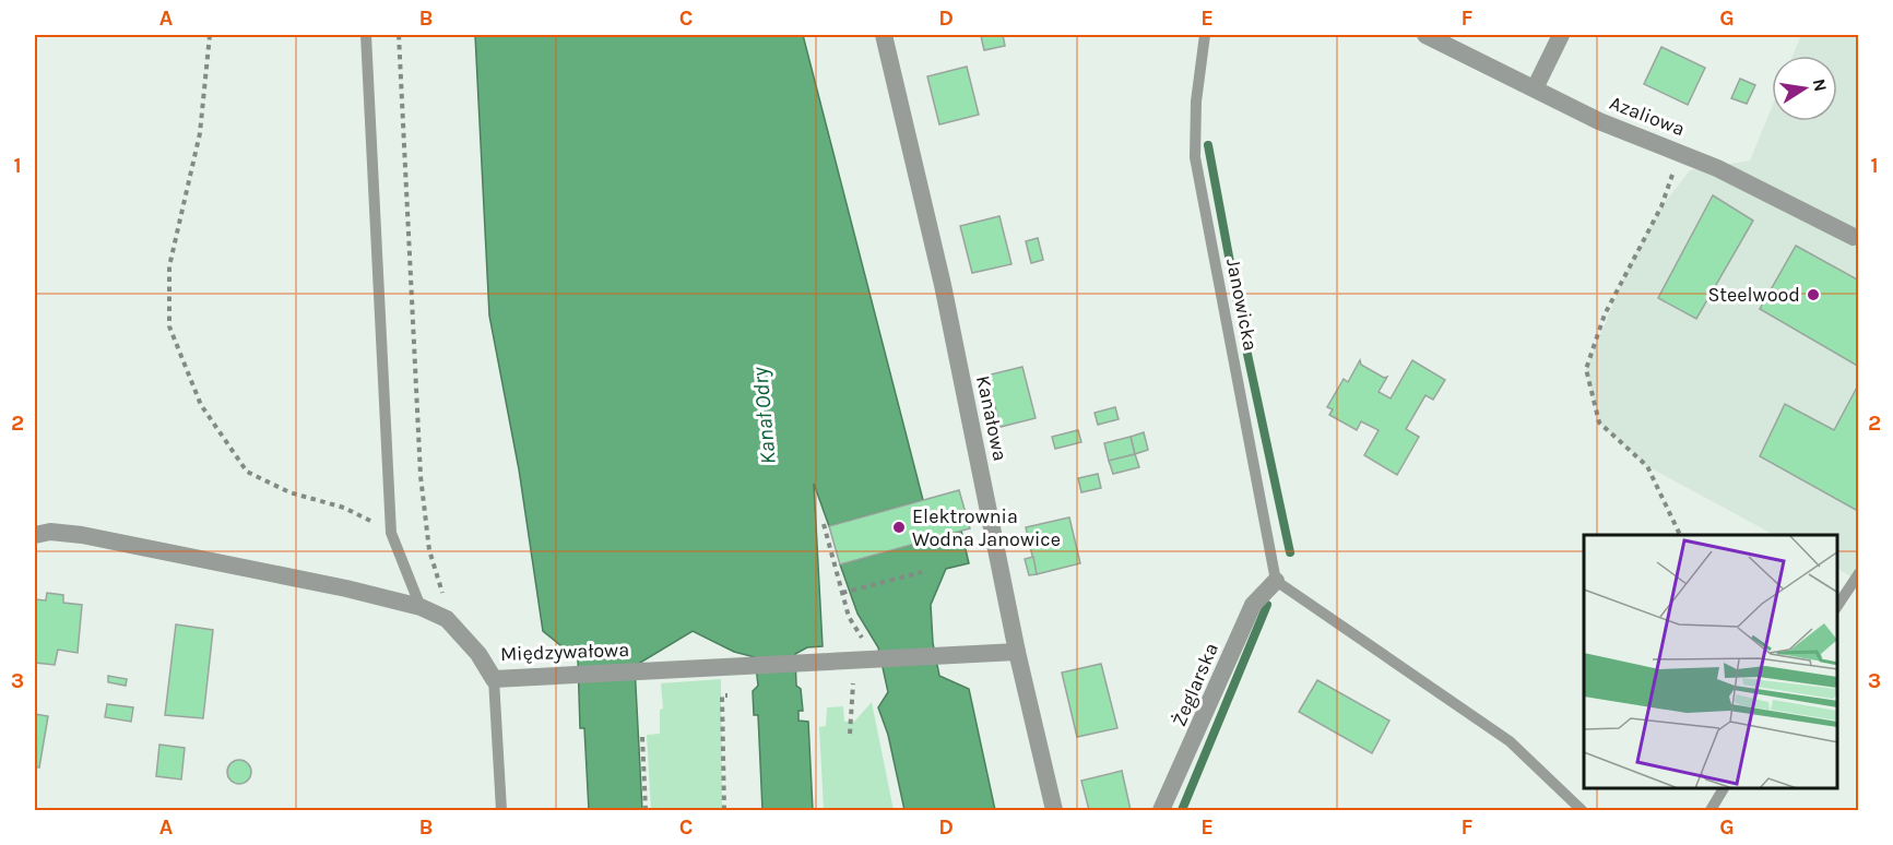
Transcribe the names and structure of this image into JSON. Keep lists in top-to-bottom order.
{
  "streets": {
    "street": [
      "Azaliowa",
      "Kanałowa",
      "Międzywałowa",
      "Żeglarska"
    ],
    "lane": ["Janowicka"]
  },
  "crossings": [
    ["Janowicka", "Żeglarska"],
    ["Kanałowa", "Międzywałowa"]
  ],
  "water": ["Kanał Odry"],
  "places": ["Steelwood", "Elektrownia Wodna Janowice"],
  "north": "right",
  "grid": {
    "columns": [
      "A",
      "B",
      "C",
      "D",
      "E",
      "F",
      "G"
    ],
    "rows": ["1", "2", "3"]
  }
}
